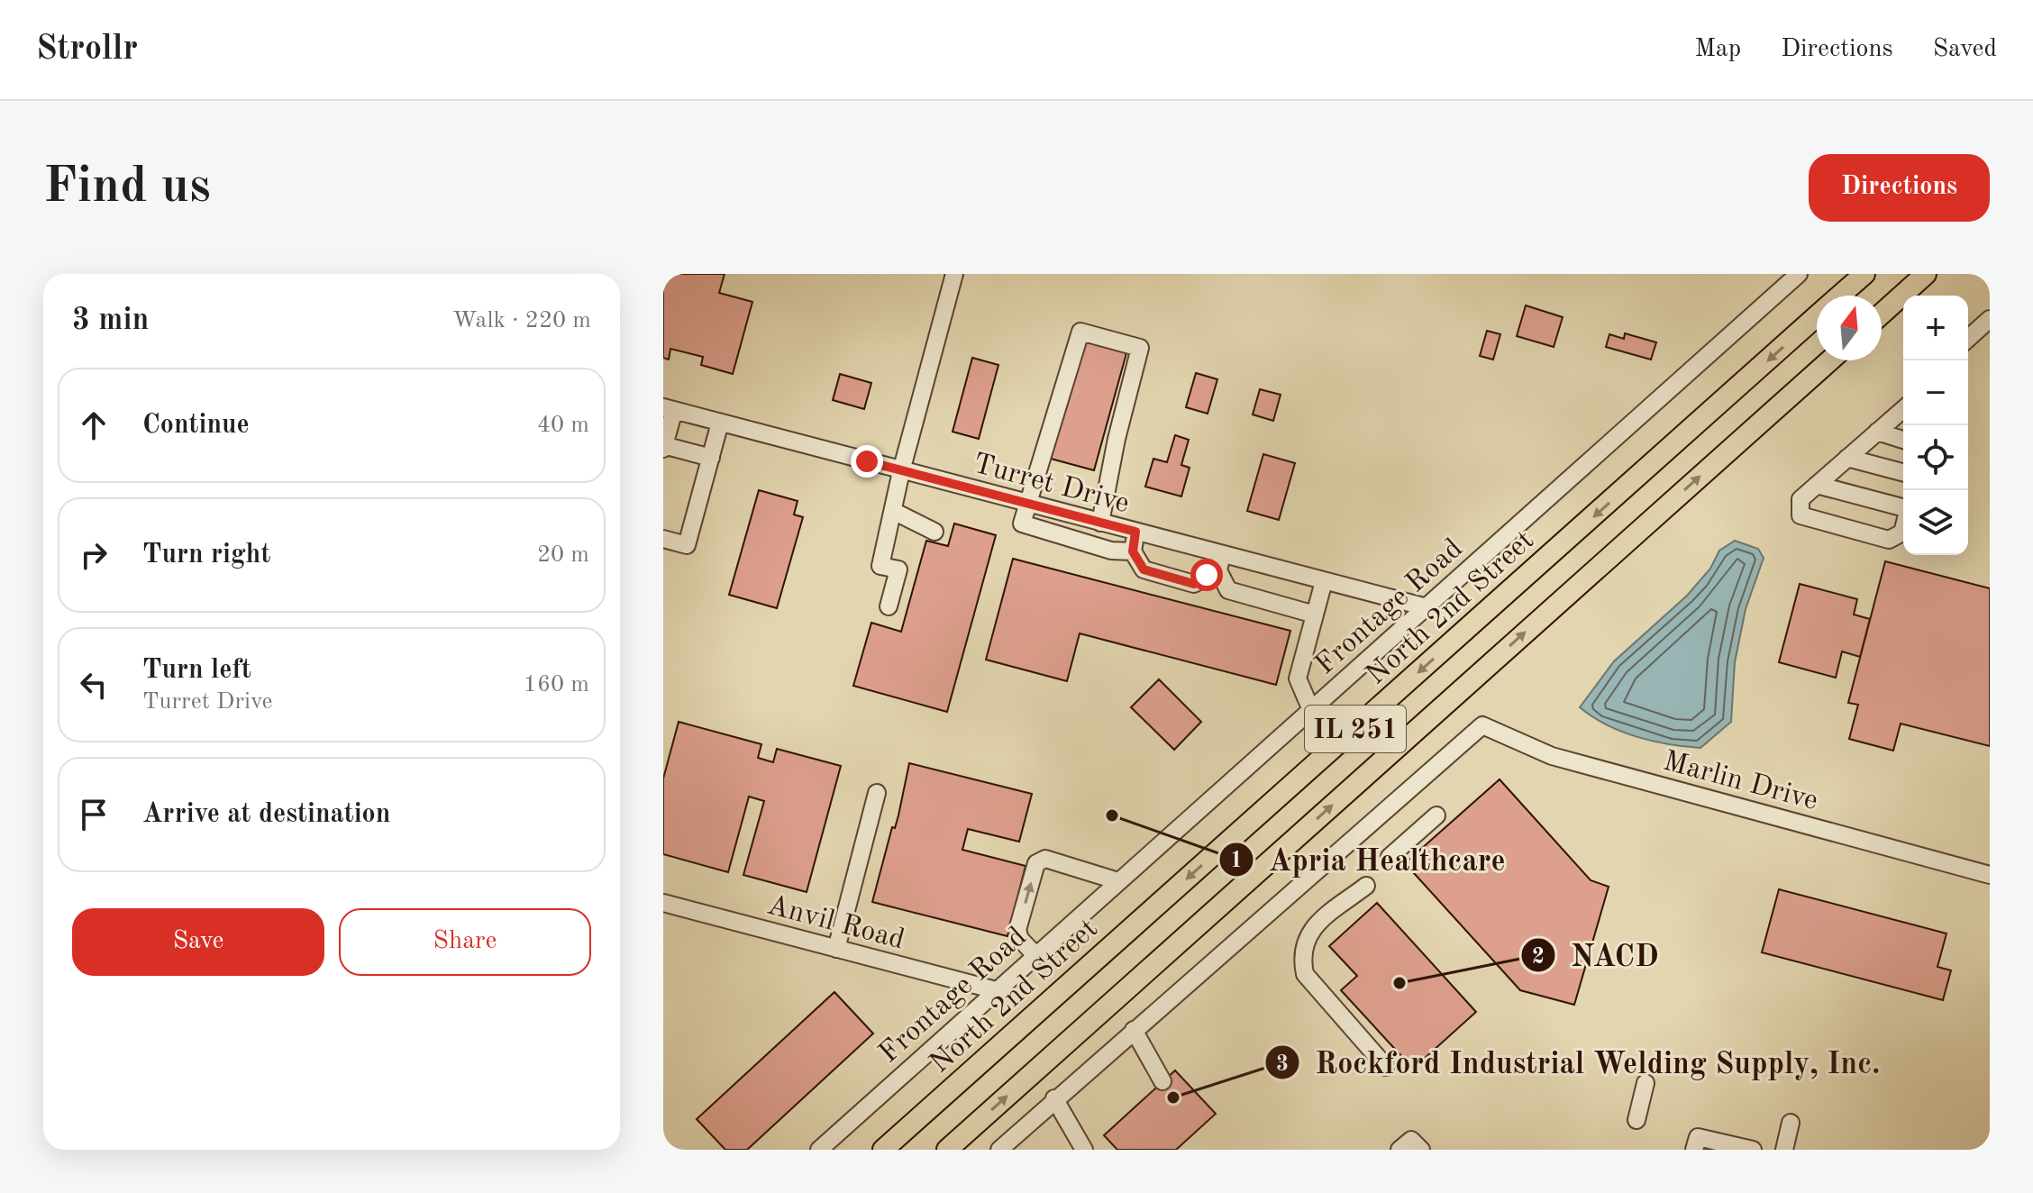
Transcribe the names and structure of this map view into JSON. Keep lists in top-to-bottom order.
{
  "streets": {
    "main road": ["North 2nd Street", "IL 251"],
    "street": [
      "Turret Drive",
      "Frontage Road",
      "Marlin Drive",
      "Anvil Road"
    ]
  },
  "crossings": [
    ["Turret Drive", "Frontage Road"],
    ["Frontage Road", "Anvil Road"]
  ],
  "places": ["Apria Healthcare", "NACD", "Rockford Industrial Welding Supply, Inc."],
  "north": "top",
  "page": {
    "header": "Strollr",
    "nav": ["Map", "Directions", "Saved"],
    "buttons": [
      "Directions",
      ["Save", "Share"]
    ],
    "title": "Find us",
    "heading": ["3 min", "Walk · 220 m"],
    "map_buttons": ["+", "−"],
    "list": [
      ["Continue", "40 m"],
      ["Turn right", "20 m"],
      ["Turn left", "Turret Drive", "160 m"],
      "Arrive at destination"
    ]
  }
}
